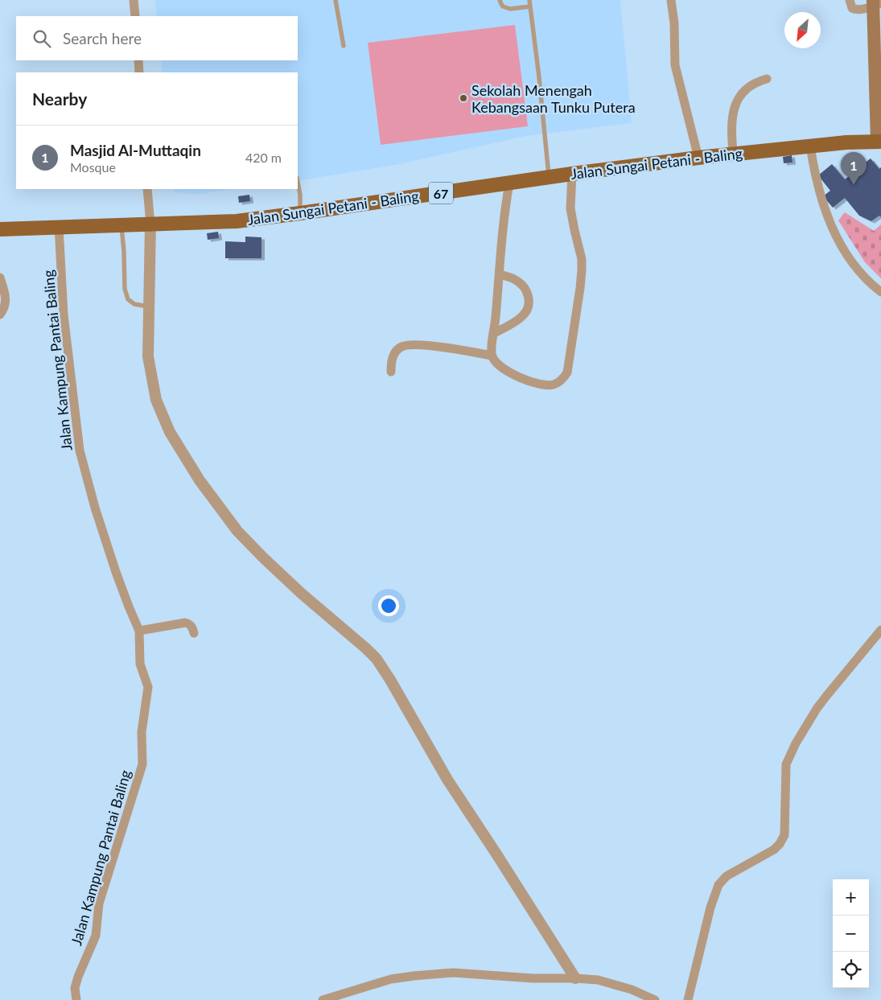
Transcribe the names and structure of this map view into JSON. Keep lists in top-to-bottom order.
{
  "streets": {
    "main road": ["Jalan Sungai Petani - Baling", "67"],
    "street": ["Jalan Kampung Pantai Baling"]
  },
  "crossings": [
    ["Jalan Sungai Petani - Baling", "Jalan Kampung Pantai Baling"]
  ],
  "places": ["Sekolah Menengah Kebangsaan Tunku Putera"],
  "north": "bottom left",
  "page": {
    "search": "Search here",
    "heading": "Nearby",
    "list": [
      {
        "mark": "1",
        "name": "Masjid Al-Muttaqin",
        "note": "Mosque",
        "value": "420 m"
      }
    ],
    "pins": "1",
    "map_buttons": ["+", "−"]
  }
}
